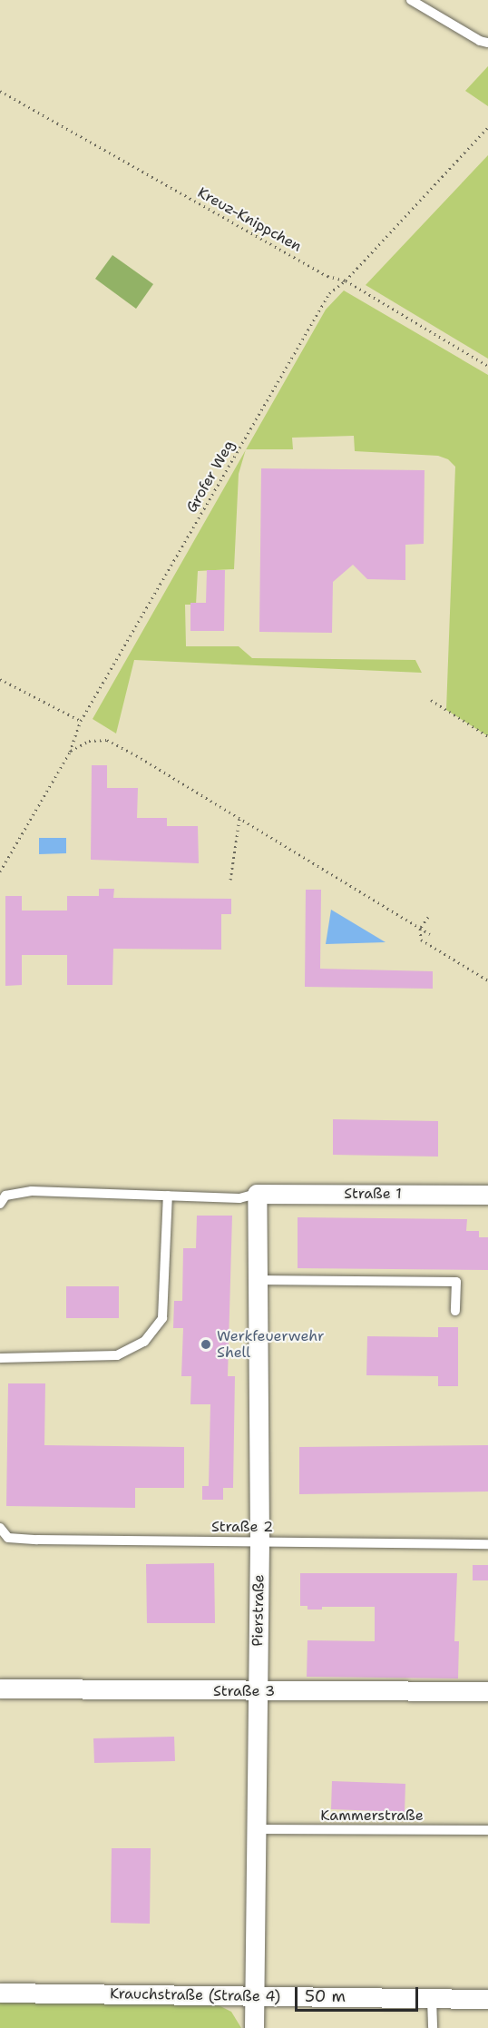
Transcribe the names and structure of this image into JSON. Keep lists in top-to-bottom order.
{
  "streets": {
    "street": [
      "Straße 1",
      "Pierstraße",
      "Straße 3",
      "Krauchstraße (Straße 4)"
    ],
    "lane": ["Straße 2", "Kammerstraße"],
    "path": ["Kreuz-Knippchen", "Grofer Weg"]
  },
  "crossings": [
    ["Kreuz-Knippchen", "Grofer Weg"],
    ["Straße 1", "Pierstraße"],
    ["Straße 2", "Pierstraße"],
    ["Pierstraße", "Straße 3"],
    ["Pierstraße", "Kammerstraße"],
    ["Pierstraße", "Krauchstraße (Straße 4)"]
  ],
  "places": ["Werkfeuerwehr Shell"],
  "scale_bar": "50 m"
}
